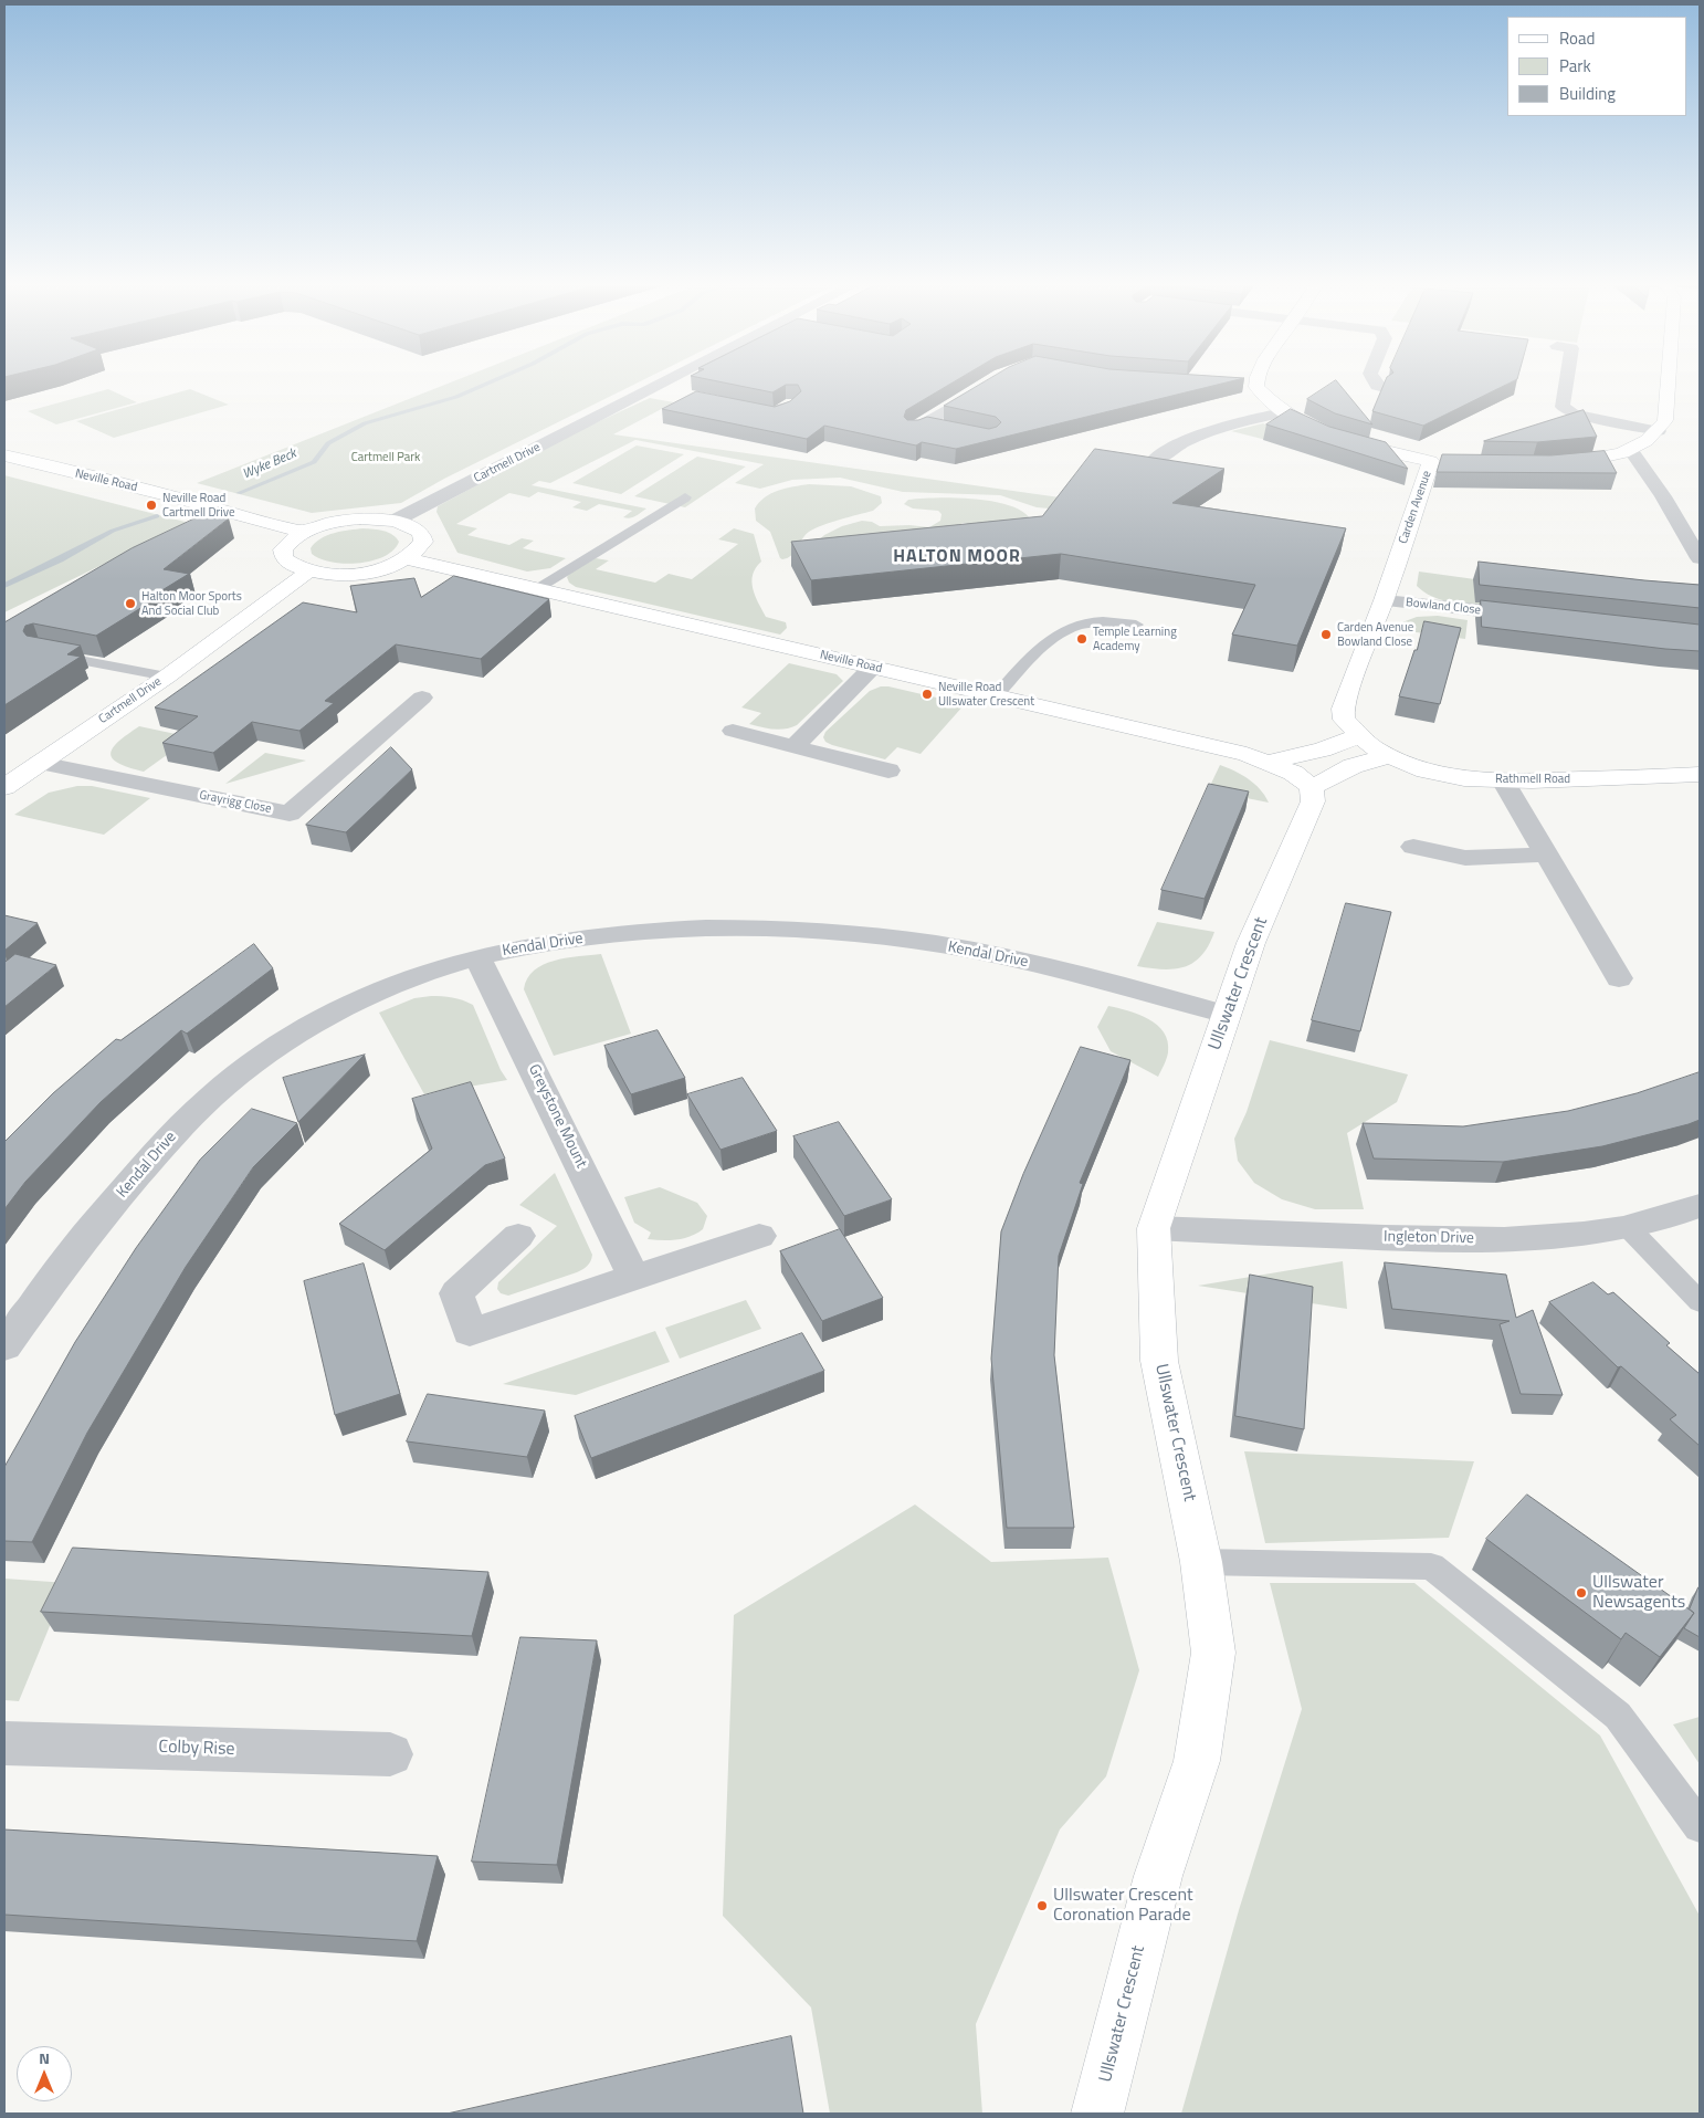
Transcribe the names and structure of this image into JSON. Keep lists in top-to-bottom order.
{
  "streets": {
    "street": [
      "Cartmell Drive",
      "Neville Road",
      "Carden Avenue",
      "Bowland Close",
      "Rathmell Road",
      "Grayrigg Close",
      "Kendal Drive",
      "Ullswater Crescent",
      "Greystone Mount",
      "Ingleton Drive",
      "Colby Rise"
    ]
  },
  "crossings": [
    ["Cartmell Drive", "Grayrigg Close"],
    ["Neville Road", "Ullswater Crescent"],
    ["Carden Avenue", "Bowland Close"],
    ["Carden Avenue", "Rathmell Road"],
    ["Kendal Drive", "Ullswater Crescent"],
    ["Kendal Drive", "Greystone Mount"],
    ["Ullswater Crescent", "Ingleton Drive"]
  ],
  "districts": ["HALTON MOOR"],
  "water": ["Wyke Beck"],
  "parks": ["Cartmell Park"],
  "places": [
    "Neville Road Cartmell Drive",
    "Halton Moor Sports And Social Club",
    "Carden Avenue Bowland Close",
    "Temple Learning Academy",
    "Neville Road Ullswater Crescent",
    "Ullswater Newsagents",
    "Ullswater Crescent Coronation Parade"
  ],
  "legend": ["Road", "Park", "Building"],
  "north": "top"
}
